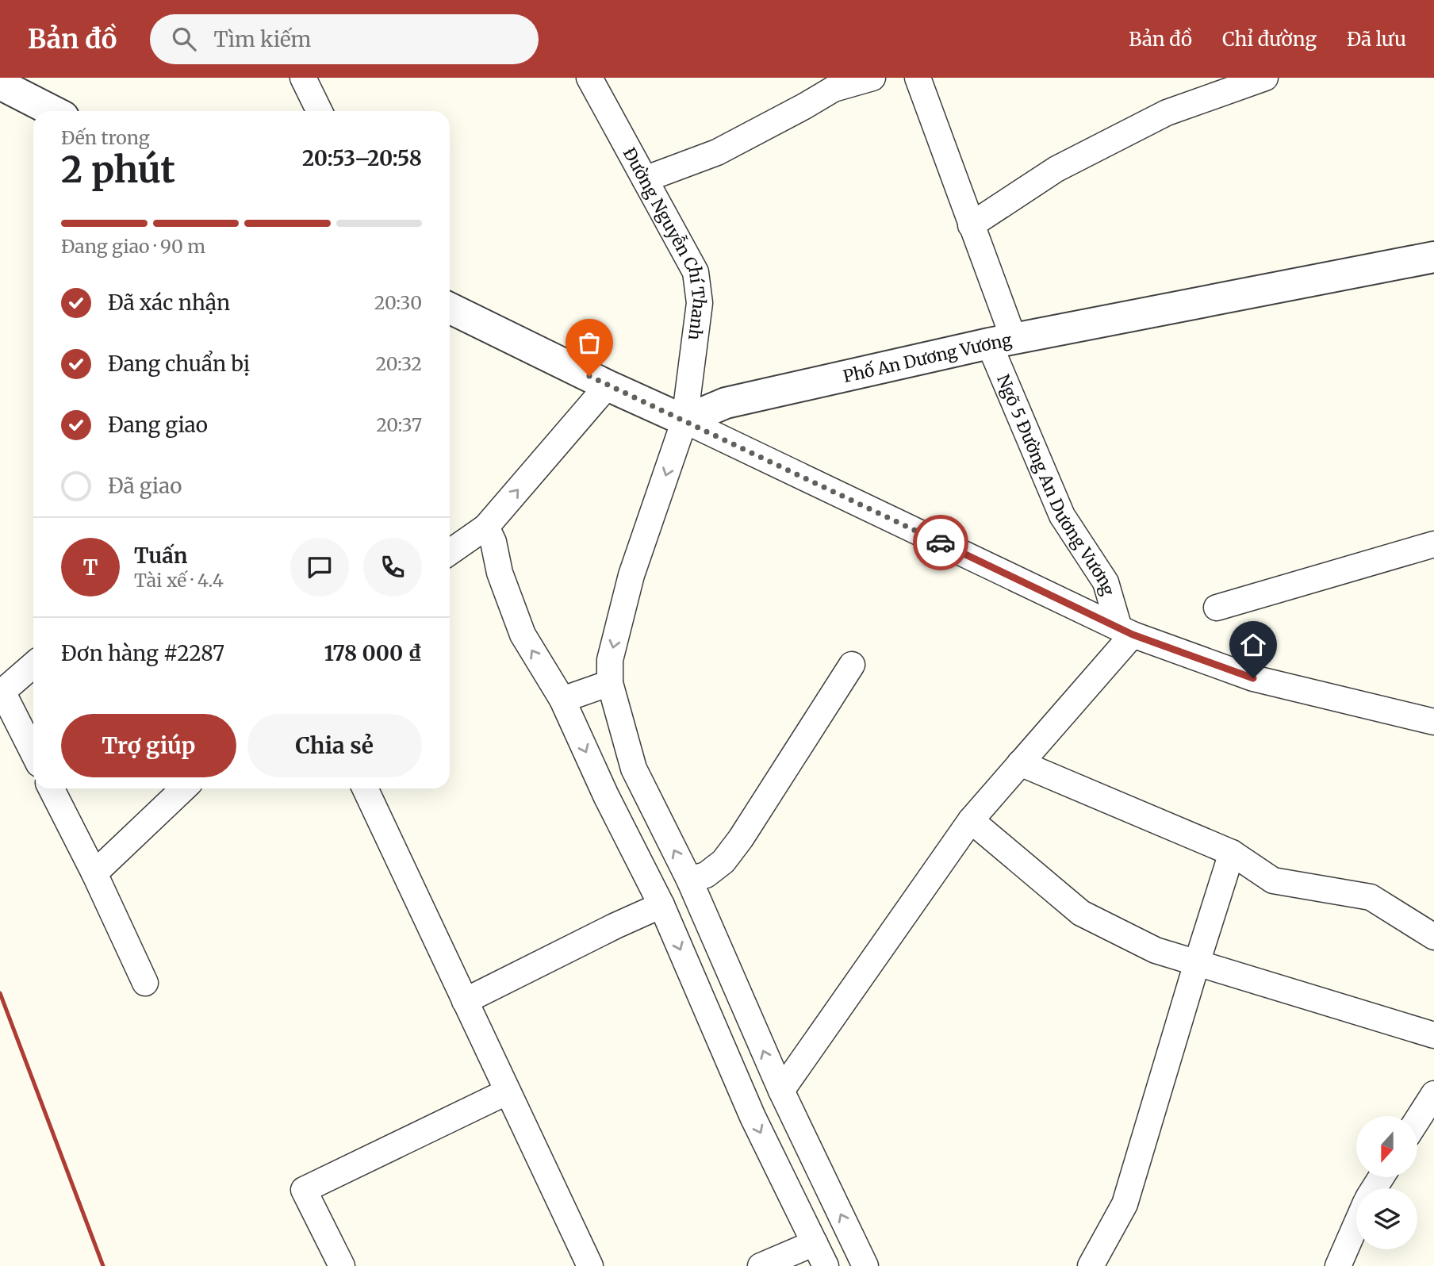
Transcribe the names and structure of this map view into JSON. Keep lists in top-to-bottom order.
{
  "streets": {
    "street": ["Đường Nguyễn Chí Thanh", "Phố An Dương Vương", "Ngõ 5 Đường An Dương Vương"]
  },
  "crossings": [
    ["Đường Nguyễn Chí Thanh", "Phố An Dương Vương"],
    ["Phố An Dương Vương", "Ngõ 5 Đường An Dương Vương"]
  ],
  "north": "bottom",
  "page": {
    "header": "Bản đồ",
    "search": "Tìm kiếm",
    "nav": ["Bản đồ", "Chỉ đường", "Đã lưu"],
    "heading": ["2 phút", "Đến trong", "20:53–20:58"],
    "panel": [
      "Tuấn",
      "Tài xế · 4.4",
      "Đơn hàng #2287",
      "178 000 ₫"
    ],
    "bar": "Đang giao · 90 m",
    "list": [
      ["Đã xác nhận", "20:30"],
      ["Đang chuẩn bị", "20:32"],
      ["Đang giao", "20:37"],
      "Đã giao"
    ],
    "round": "T",
    "buttons": ["Trợ giúp", "Chia sẻ"]
  }
}
